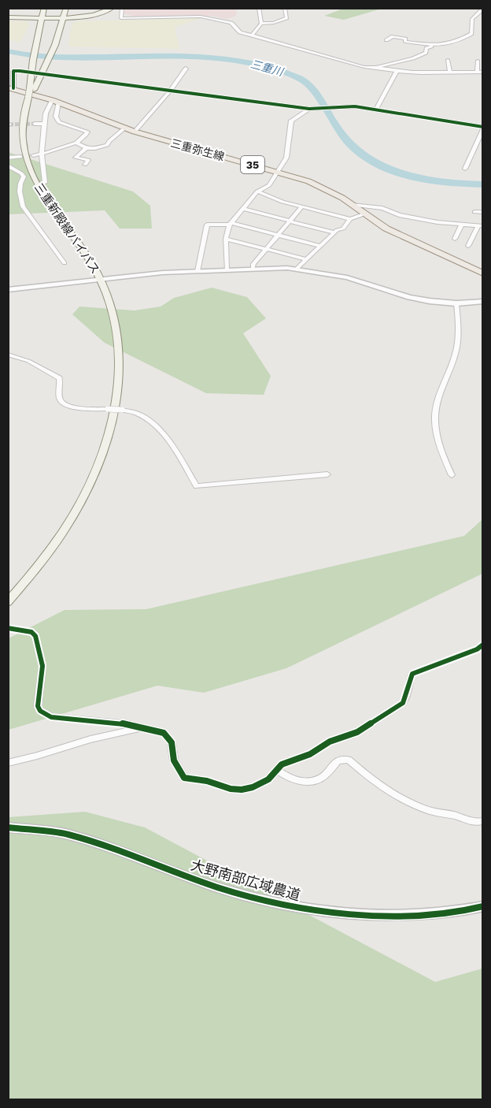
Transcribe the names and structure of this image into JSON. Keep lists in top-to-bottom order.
{
  "streets": {
    "main road": ["三重弥生線", "35", "三重新殿線バイパス"],
    "street": ["大野南部広域農道"]
  },
  "water": ["三重川"]
}
